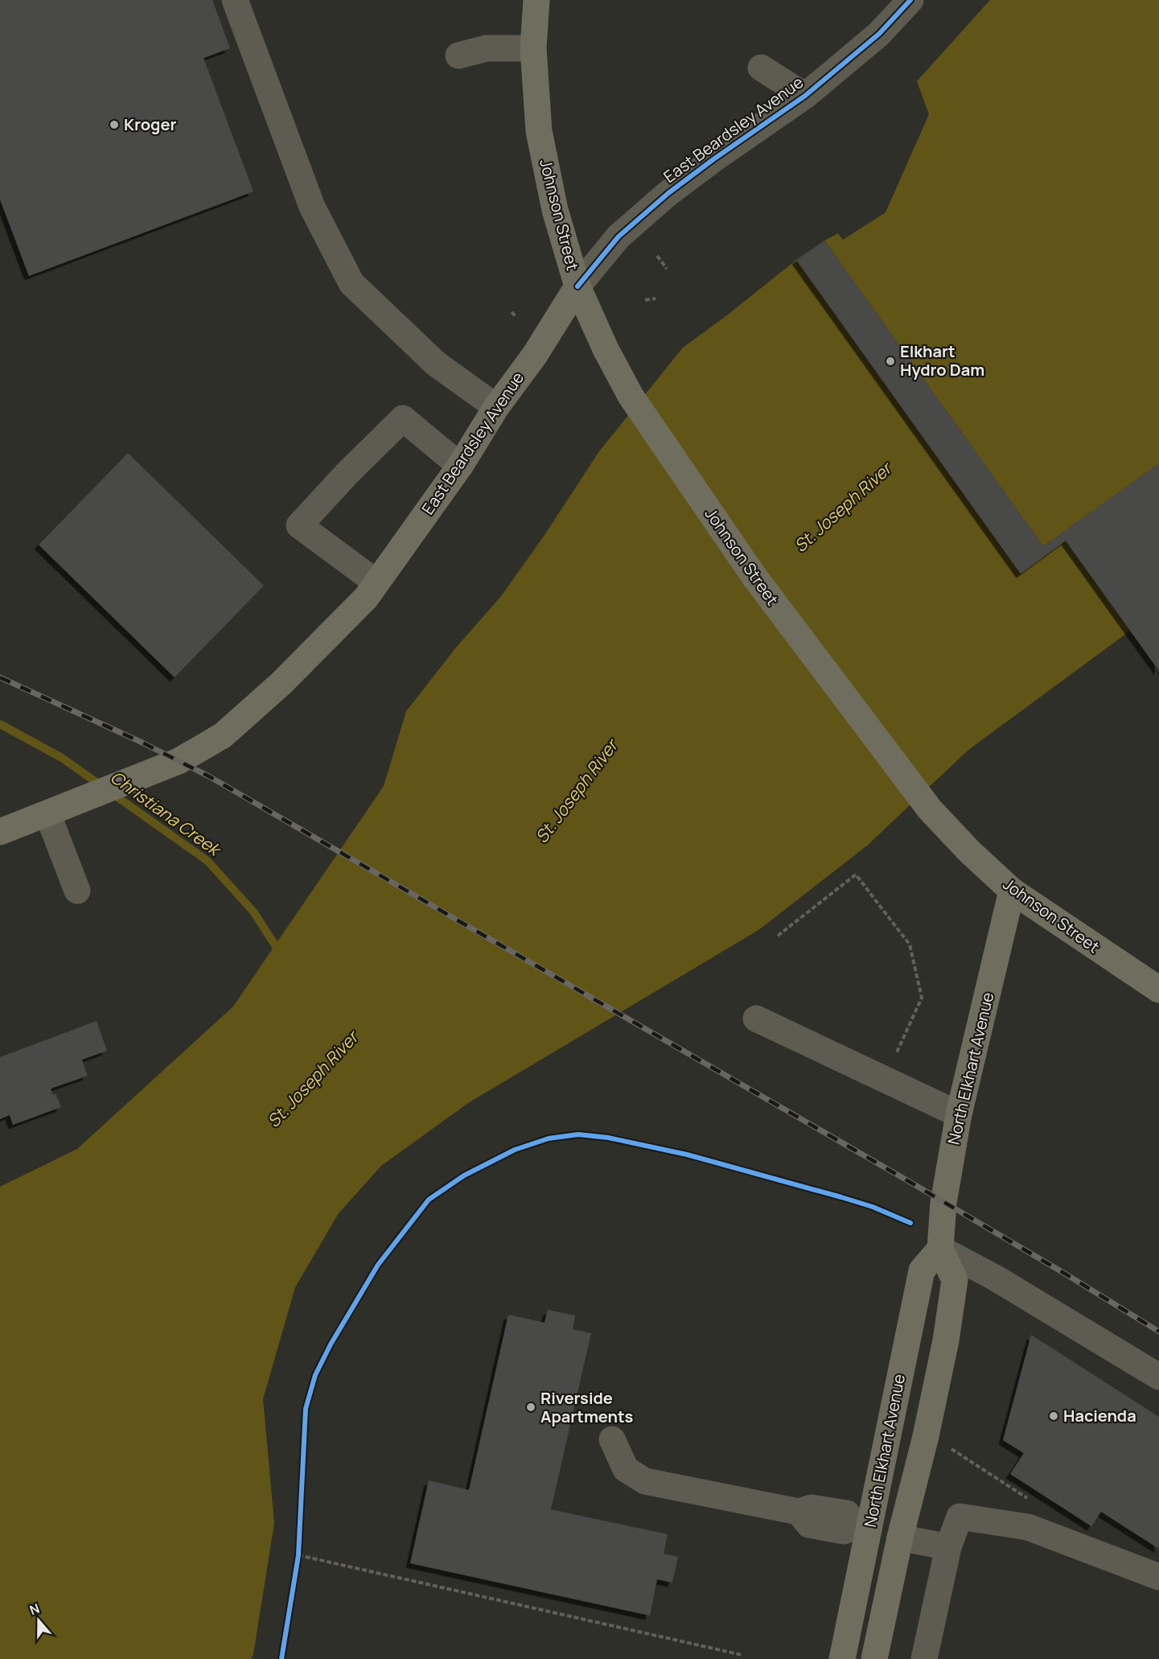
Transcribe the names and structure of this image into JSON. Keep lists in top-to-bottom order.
{
  "streets": {
    "main road": ["East Beardsley Avenue", "Johnson Street", "North Elkhart Avenue"]
  },
  "crossings": [
    ["East Beardsley Avenue", "Johnson Street"],
    ["Johnson Street", "North Elkhart Avenue"]
  ],
  "water": ["St. Joseph River", "Christiana Creek"],
  "places": [
    "Kroger",
    "Elkhart Hydro Dam",
    "Riverside Apartments",
    "Hacienda"
  ],
  "north": "top"
}
